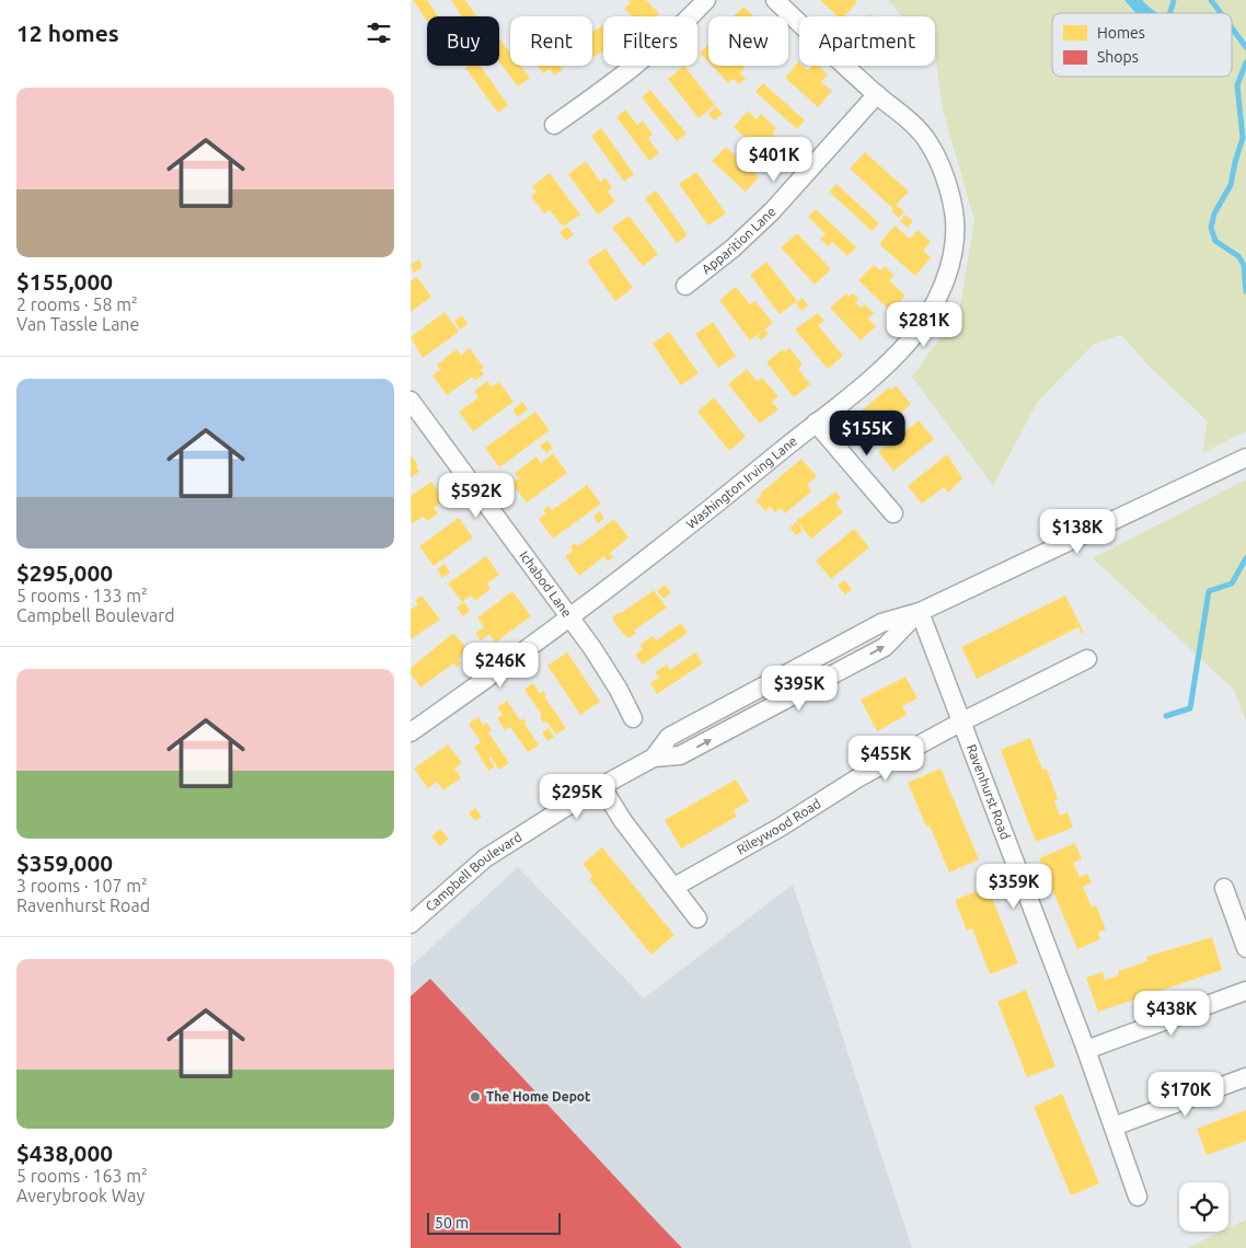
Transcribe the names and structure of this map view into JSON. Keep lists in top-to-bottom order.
{
  "streets": {
    "street": [
      "Apparition Lane",
      "Washington Irving Lane",
      "Ichabod Lane",
      "Ravenhurst Road",
      "Rileywood Road",
      "Campbell Boulevard"
    ]
  },
  "crossings": [
    ["Apparition Lane", "Washington Irving Lane"],
    ["Washington Irving Lane", "Ichabod Lane"],
    ["Ravenhurst Road", "Rileywood Road"],
    ["Ravenhurst Road", "Campbell Boulevard"]
  ],
  "places": ["The Home Depot"],
  "legend": ["Homes", "Shops"],
  "scale_bar": "50 m",
  "page": {
    "heading": "12 homes",
    "chip": [
      "Buy",
      "Rent",
      "Filters",
      "New",
      "Apartment"
    ],
    "list": [
      {
        "name": "$155,000",
        "note": "2 rooms · 58 m² · Van Tassle Lane"
      },
      {
        "name": "$295,000",
        "note": "5 rooms · 133 m² · Campbell Boulevard"
      },
      {
        "name": "$359,000",
        "note": "3 rooms · 107 m² · Ravenhurst Road"
      },
      {
        "name": "$438,000",
        "note": "5 rooms · 163 m² · Averybrook Way"
      }
    ],
    "price": [
      "$401K",
      "$281K",
      "$155K",
      "$592K",
      "$138K",
      "$246K",
      "$395K",
      "$455K",
      "$295K",
      "$359K",
      "$438K",
      "$170K"
    ],
    "scale": "50 m"
  }
}
